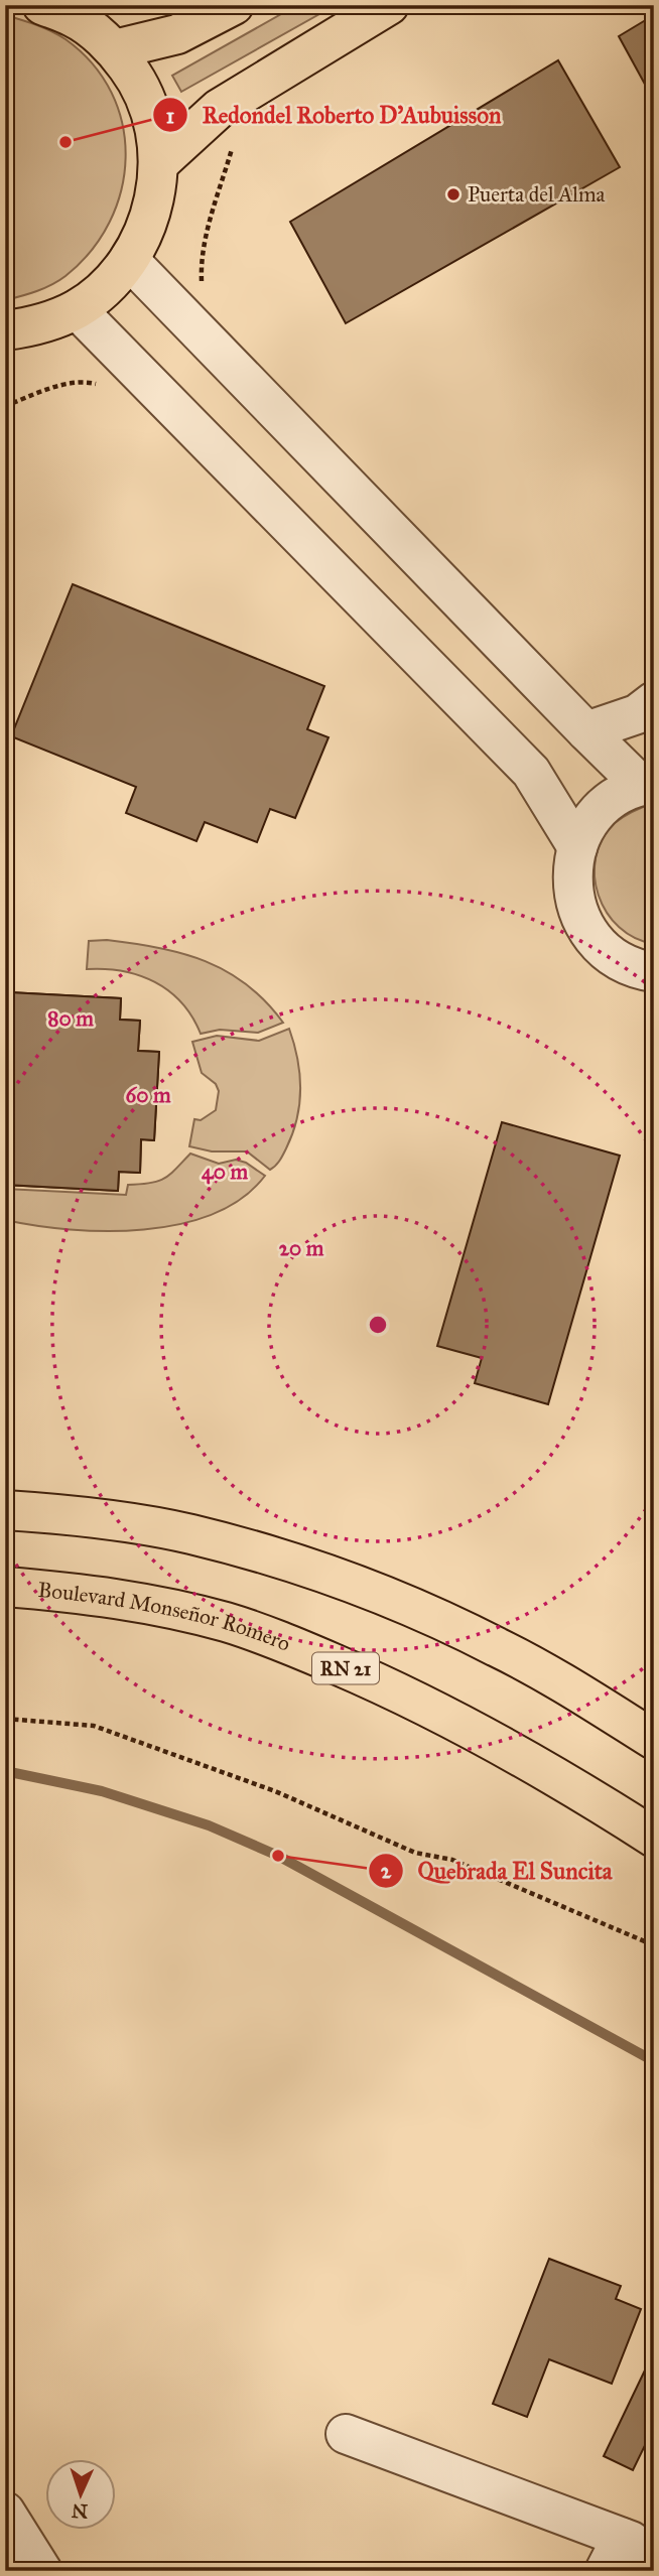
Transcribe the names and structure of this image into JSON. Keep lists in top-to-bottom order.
{
  "streets": {
    "main road": ["Boulevard Monseñor Romero", "RN 21"]
  },
  "places": ["Redondel Roberto D'Aubuisson", "Puerta del Alma", "Quebrada El Suncita"],
  "north": "bottom",
  "rings": [
    "80 m",
    "60 m",
    "40 m",
    "20 m"
  ]
}
